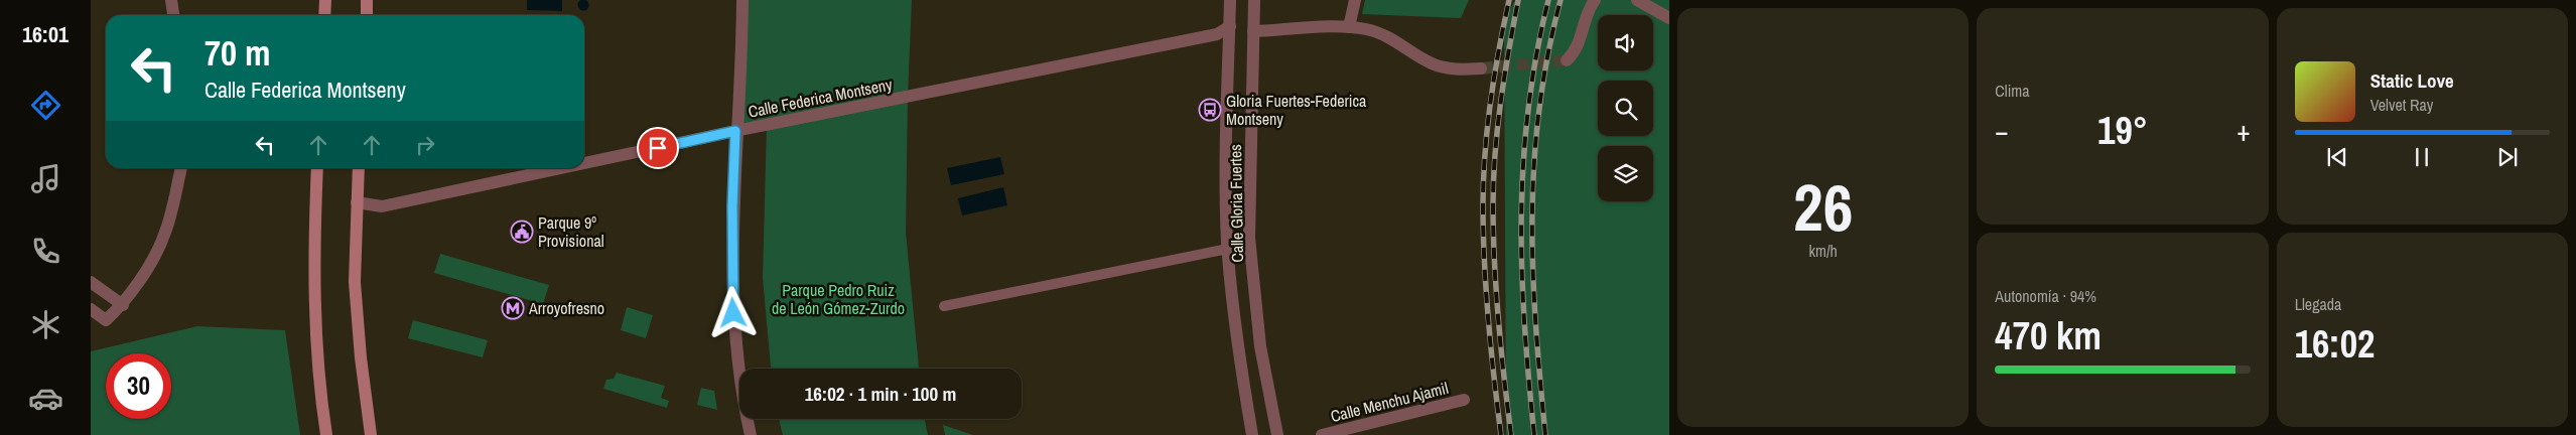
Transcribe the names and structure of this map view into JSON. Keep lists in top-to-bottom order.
{
  "streets": {
    "street": ["Calle Federica Montseny", "Calle Gloria Fuertes", "Calle Menchu Ajamil"]
  },
  "crossings": [
    ["Calle Federica Montseny", "Calle Gloria Fuertes"]
  ],
  "parks": ["Parque Pedro Ruiz de León Gómez-Zurdo"],
  "places": {
    "bus stop": ["Gloria Fuertes-Federica Montseny"],
    "public building": ["Parque 9º Provisional"],
    "metro station": ["Arroyofresno"]
  },
  "page": {
    "tabs": "16:01",
    "tile": [
      ["26", "km/h"],
      "Clima",
      ["Autonomía · 94%", "470 km"],
      ["Llegada", "16:02"]
    ],
    "turn": ["70 m", "Calle Federica Montseny"],
    "song": ["Static Love", "Velvet Ray"],
    "heat": ["−", "19°", "+"],
    "limit": "30",
    "trip": "16:02 · 1 min · 100 m"
  }
}
